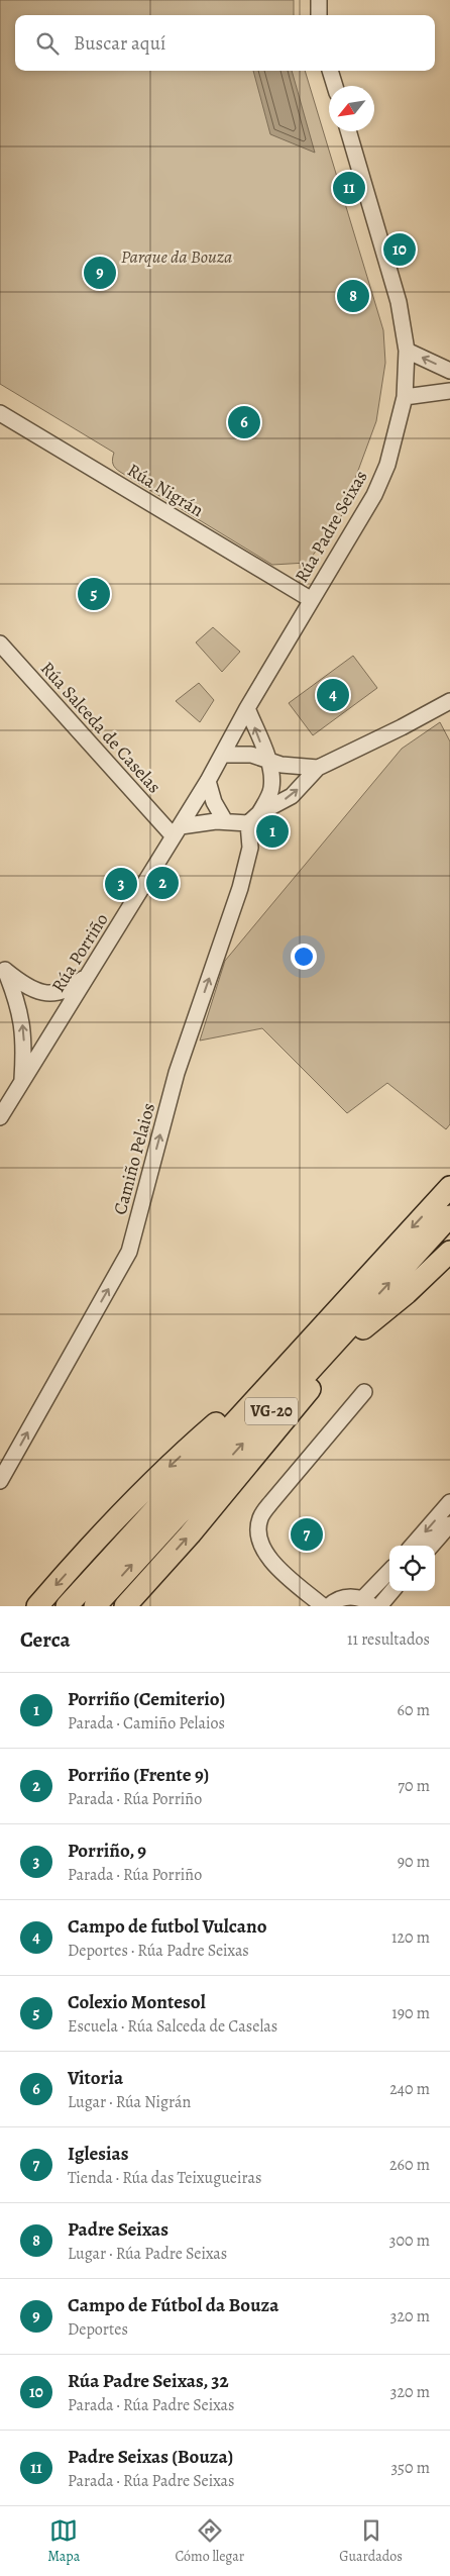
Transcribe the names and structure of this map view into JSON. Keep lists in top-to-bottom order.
{
  "streets": {
    "highway": ["VG-20"],
    "street": [
      "Rúa Nigrán",
      "Rúa Padre Seixas",
      "Rúa Salceda de Caselas",
      "Rúa Porriño",
      "Camiño Pelaios"
    ]
  },
  "crossings": [
    ["Rúa Nigrán", "Rúa Padre Seixas"],
    ["Rúa Padre Seixas", "Rúa Porriño"],
    ["Rúa Padre Seixas", "Camiño Pelaios"],
    ["Rúa Salceda de Caselas", "Rúa Porriño"],
    ["Rúa Porriño", "Camiño Pelaios"]
  ],
  "one_way": ["Camiño Pelaios"],
  "parks": ["Parque da Bouza"],
  "north": "bottom left",
  "page": {
    "search": "Buscar aquí",
    "pins": [
      "11",
      "10",
      "9",
      "8",
      "6",
      "5",
      "4",
      "1",
      "2",
      "3",
      "7"
    ],
    "heading": ["Cerca", "11 resultados"],
    "list": [
      {
        "mark": "1",
        "name": "Porriño (Cemiterio)",
        "note": "Parada · Camiño Pelaios",
        "value": "60 m"
      },
      {
        "mark": "2",
        "name": "Porriño (Frente 9)",
        "note": "Parada · Rúa Porriño",
        "value": "70 m"
      },
      {
        "mark": "3",
        "name": "Porriño, 9",
        "note": "Parada · Rúa Porriño",
        "value": "90 m"
      },
      {
        "mark": "4",
        "name": "Campo de futbol Vulcano",
        "note": "Deportes · Rúa Padre Seixas",
        "value": "120 m"
      },
      {
        "mark": "5",
        "name": "Colexio Montesol",
        "note": "Escuela · Rúa Salceda de Caselas",
        "value": "190 m"
      },
      {
        "mark": "6",
        "name": "Vitoria",
        "note": "Lugar · Rúa Nigrán",
        "value": "240 m"
      },
      {
        "mark": "7",
        "name": "Iglesias",
        "note": "Tienda · Rúa das Teixugueiras",
        "value": "260 m"
      },
      {
        "mark": "8",
        "name": "Padre Seixas",
        "note": "Lugar · Rúa Padre Seixas",
        "value": "300 m"
      },
      {
        "mark": "9",
        "name": "Campo de Fútbol da Bouza",
        "note": "Deportes",
        "value": "320 m"
      },
      {
        "mark": "10",
        "name": "Rúa Padre Seixas, 32",
        "note": "Parada · Rúa Padre Seixas",
        "value": "320 m"
      },
      {
        "mark": "11",
        "name": "Padre Seixas (Bouza)",
        "note": "Parada · Rúa Padre Seixas",
        "value": "350 m"
      }
    ],
    "nav": ["Mapa", "Cómo llegar", "Guardados"]
  }
}
